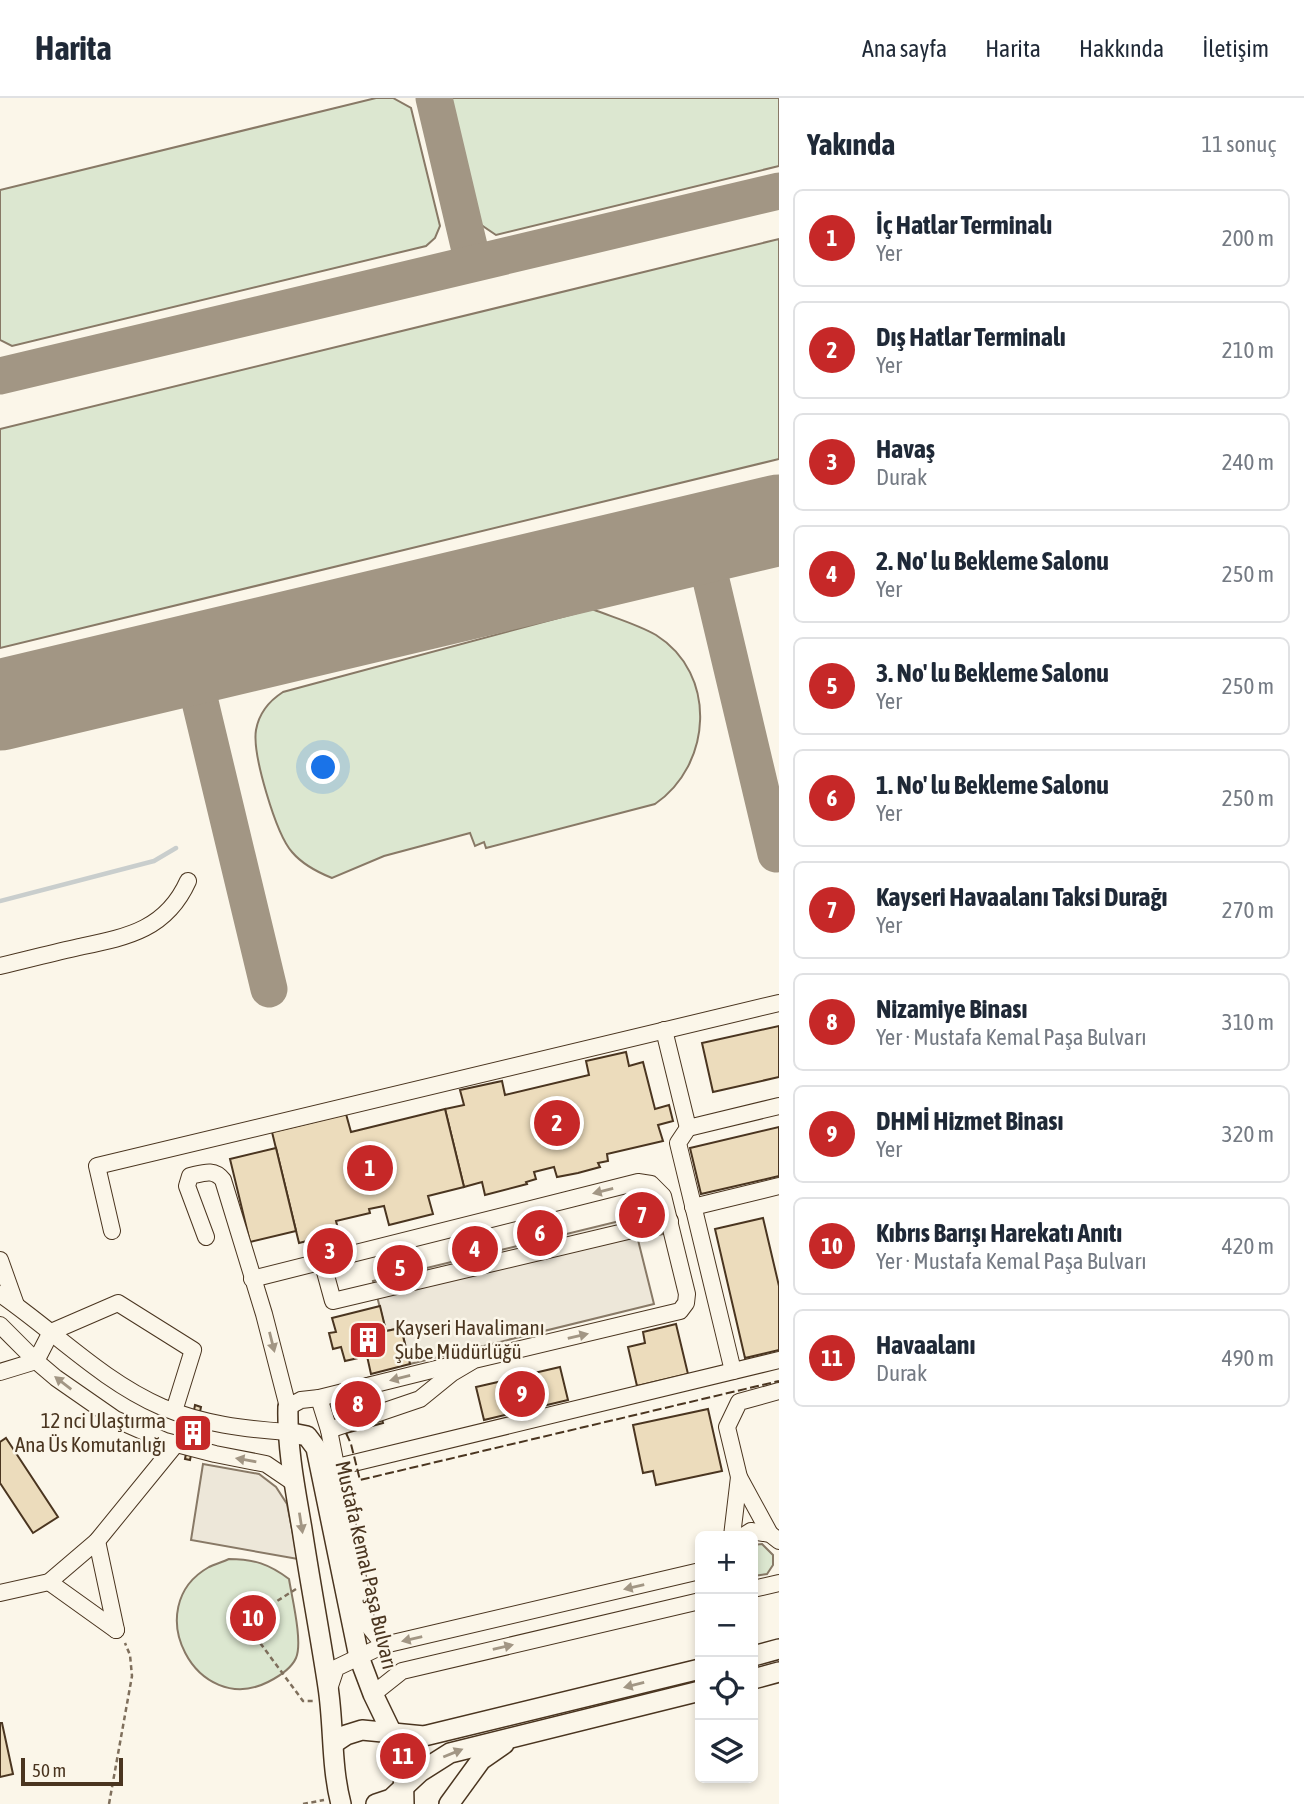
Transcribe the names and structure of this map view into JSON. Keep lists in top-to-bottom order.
{
  "streets": {
    "main road": ["Mustafa Kemal Paşa Bulvarı"]
  },
  "places": {
    "building": ["Kayseri Havalimanı Şube Müdürlüğü", "12 nci Ulaştırma Ana Üs Komutanlığı"]
  },
  "scale_bar": "50 m",
  "page": {
    "header": "Harita",
    "nav": [
      "Ana sayfa",
      "Harita",
      "Hakkında",
      "İletişim"
    ],
    "heading": ["Yakında", "11 sonuç"],
    "list": [
      {
        "mark": "1",
        "name": "İç Hatlar Terminalı",
        "note": "Yer",
        "value": "200 m"
      },
      {
        "mark": "2",
        "name": "Dış Hatlar Terminalı",
        "note": "Yer",
        "value": "210 m"
      },
      {
        "mark": "3",
        "name": "Havaş",
        "note": "Durak",
        "value": "240 m"
      },
      {
        "mark": "4",
        "name": "2. No' lu Bekleme Salonu",
        "note": "Yer",
        "value": "250 m"
      },
      {
        "mark": "5",
        "name": "3. No' lu Bekleme Salonu",
        "note": "Yer",
        "value": "250 m"
      },
      {
        "mark": "6",
        "name": "1. No' lu Bekleme Salonu",
        "note": "Yer",
        "value": "250 m"
      },
      {
        "mark": "7",
        "name": "Kayseri Havaalanı Taksi Durağı",
        "note": "Yer",
        "value": "270 m"
      },
      {
        "mark": "8",
        "name": "Nizamiye Binası",
        "note": "Yer · Mustafa Kemal Paşa Bulvarı",
        "value": "310 m"
      },
      {
        "mark": "9",
        "name": "DHMİ Hizmet Binası",
        "note": "Yer",
        "value": "320 m"
      },
      {
        "mark": "10",
        "name": "Kıbrıs Barışı Harekatı Anıtı",
        "note": "Yer · Mustafa Kemal Paşa Bulvarı",
        "value": "420 m"
      },
      {
        "mark": "11",
        "name": "Havaalanı",
        "note": "Durak",
        "value": "490 m"
      }
    ],
    "pins": [
      "2",
      "1",
      "7",
      "6",
      "4",
      "3",
      "5",
      "9",
      "8",
      "10",
      "11"
    ],
    "map_buttons": ["+", "−"],
    "scale": "50 m"
  }
}
